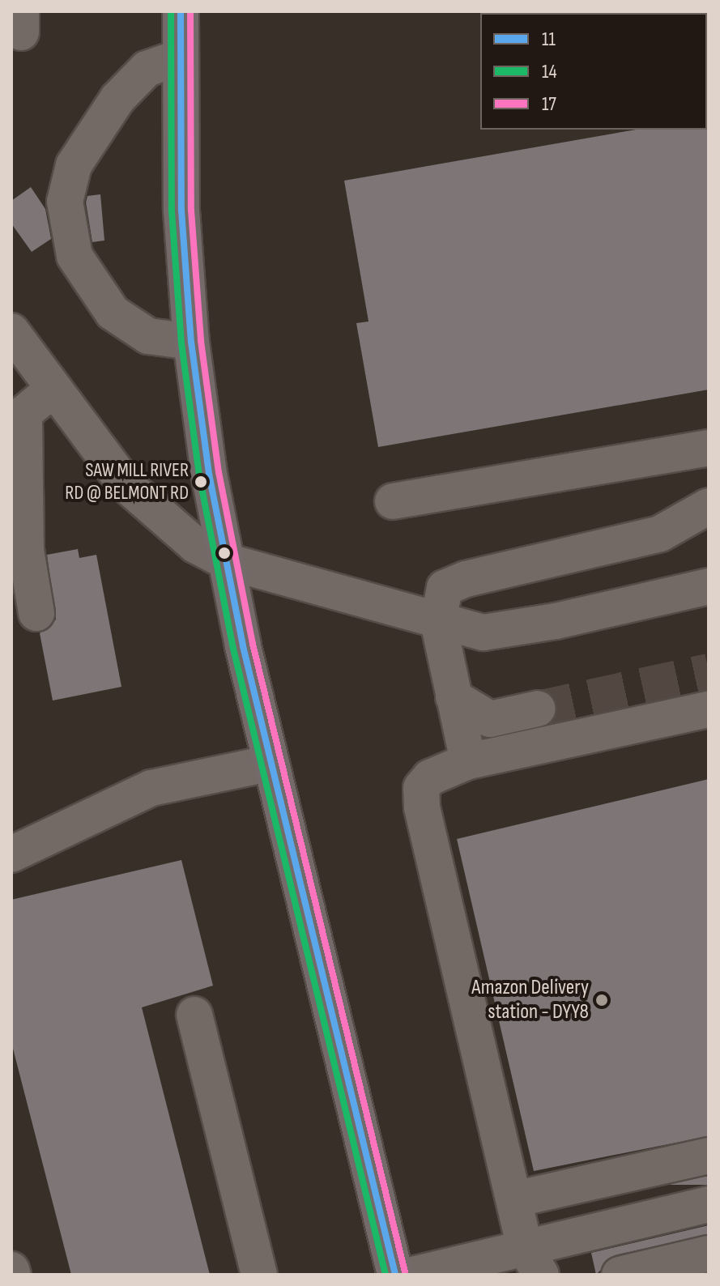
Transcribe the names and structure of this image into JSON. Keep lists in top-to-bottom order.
{
  "places": ["SAW MILL RIVER RD @ BELMONT RD", "Amazon Delivery station - DYY8"],
  "lines": ["transit line 11", "transit line 14", "transit line 17"],
  "legend": ["11", "14", "17"]
}
